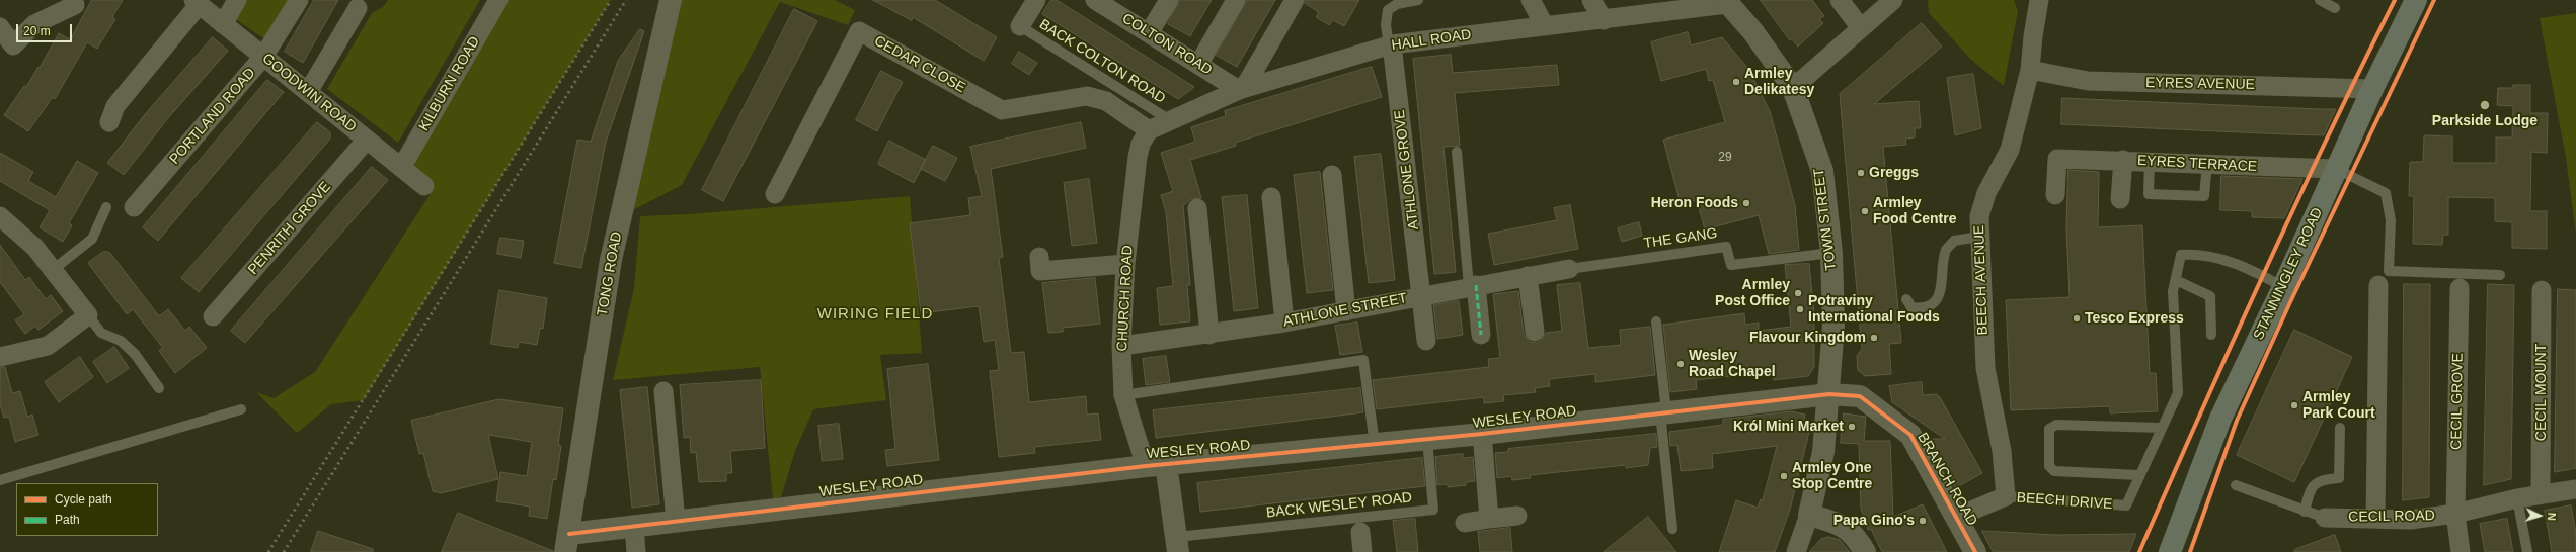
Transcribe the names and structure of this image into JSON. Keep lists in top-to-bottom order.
{
  "streets": {
    "main road": ["STANNINGLEY ROAD"],
    "street": [
      "HALL ROAD",
      "COLTON ROAD",
      "CEDAR CLOSE",
      "KILBURN ROAD",
      "EYRES AVENUE",
      "GOODWIN ROAD",
      "PORTLAND ROAD",
      "EYRES TERRACE",
      "ATHLONE GROVE",
      "TOWN STREET",
      "PENRITH GROVE",
      "TONG ROAD",
      "BEECH AVENUE",
      "CHURCH ROAD",
      "ATHLONE STREET",
      "CECIL MOUNT",
      "CECIL GROVE",
      "WESLEY ROAD",
      "BRANCH ROAD",
      "BEECH DRIVE",
      "CECIL ROAD"
    ],
    "lane": ["BACK COLTON ROAD", "THE GANG", "BACK WESLEY ROAD"]
  },
  "crossings": [
    ["HALL ROAD", "COLTON ROAD"],
    ["HALL ROAD", "BACK COLTON ROAD"],
    ["HALL ROAD", "CEDAR CLOSE"],
    ["HALL ROAD", "ATHLONE GROVE"],
    ["HALL ROAD", "TOWN STREET"],
    ["HALL ROAD", "CHURCH ROAD"],
    ["CEDAR CLOSE", "CHURCH ROAD"],
    ["KILBURN ROAD", "GOODWIN ROAD"],
    ["EYRES AVENUE", "STANNINGLEY ROAD"],
    ["EYRES AVENUE", "BEECH AVENUE"],
    ["GOODWIN ROAD", "PORTLAND ROAD"],
    ["GOODWIN ROAD", "PENRITH GROVE"],
    ["EYRES TERRACE", "STANNINGLEY ROAD"],
    ["ATHLONE GROVE", "ATHLONE STREET"],
    ["TOWN STREET", "THE GANG"],
    ["TOWN STREET", "WESLEY ROAD"],
    ["TOWN STREET", "BRANCH ROAD"],
    ["THE GANG", "ATHLONE STREET"],
    ["TONG ROAD", "WESLEY ROAD"],
    ["BEECH AVENUE", "BEECH DRIVE"],
    ["CHURCH ROAD", "ATHLONE STREET"],
    ["CHURCH ROAD", "WESLEY ROAD"],
    ["CHURCH ROAD", "BACK WESLEY ROAD"],
    ["CECIL MOUNT", "CECIL ROAD"],
    ["CECIL GROVE", "CECIL ROAD"],
    ["WESLEY ROAD", "BRANCH ROAD"],
    ["WESLEY ROAD", "BACK WESLEY ROAD"],
    ["BRANCH ROAD", "BEECH DRIVE"]
  ],
  "districts": ["WIRING FIELD"],
  "places": [
    "Armley Delikatesy",
    "Parkside Lodge",
    "Greggs",
    "Heron Foods",
    "Armley Food Centre",
    "Armley Post Office",
    "Potraviny International Foods",
    "Tesco Express",
    "Flavour Kingdom",
    "Wesley Road Chapel",
    "Armley Park Court",
    "Król Mini Market",
    "Armley One Stop Centre",
    "Papa Gino's"
  ],
  "house_numbers": ["29"],
  "legend": ["Cycle path", "Path"],
  "scale_bar": "20 m",
  "north": "right"
}
